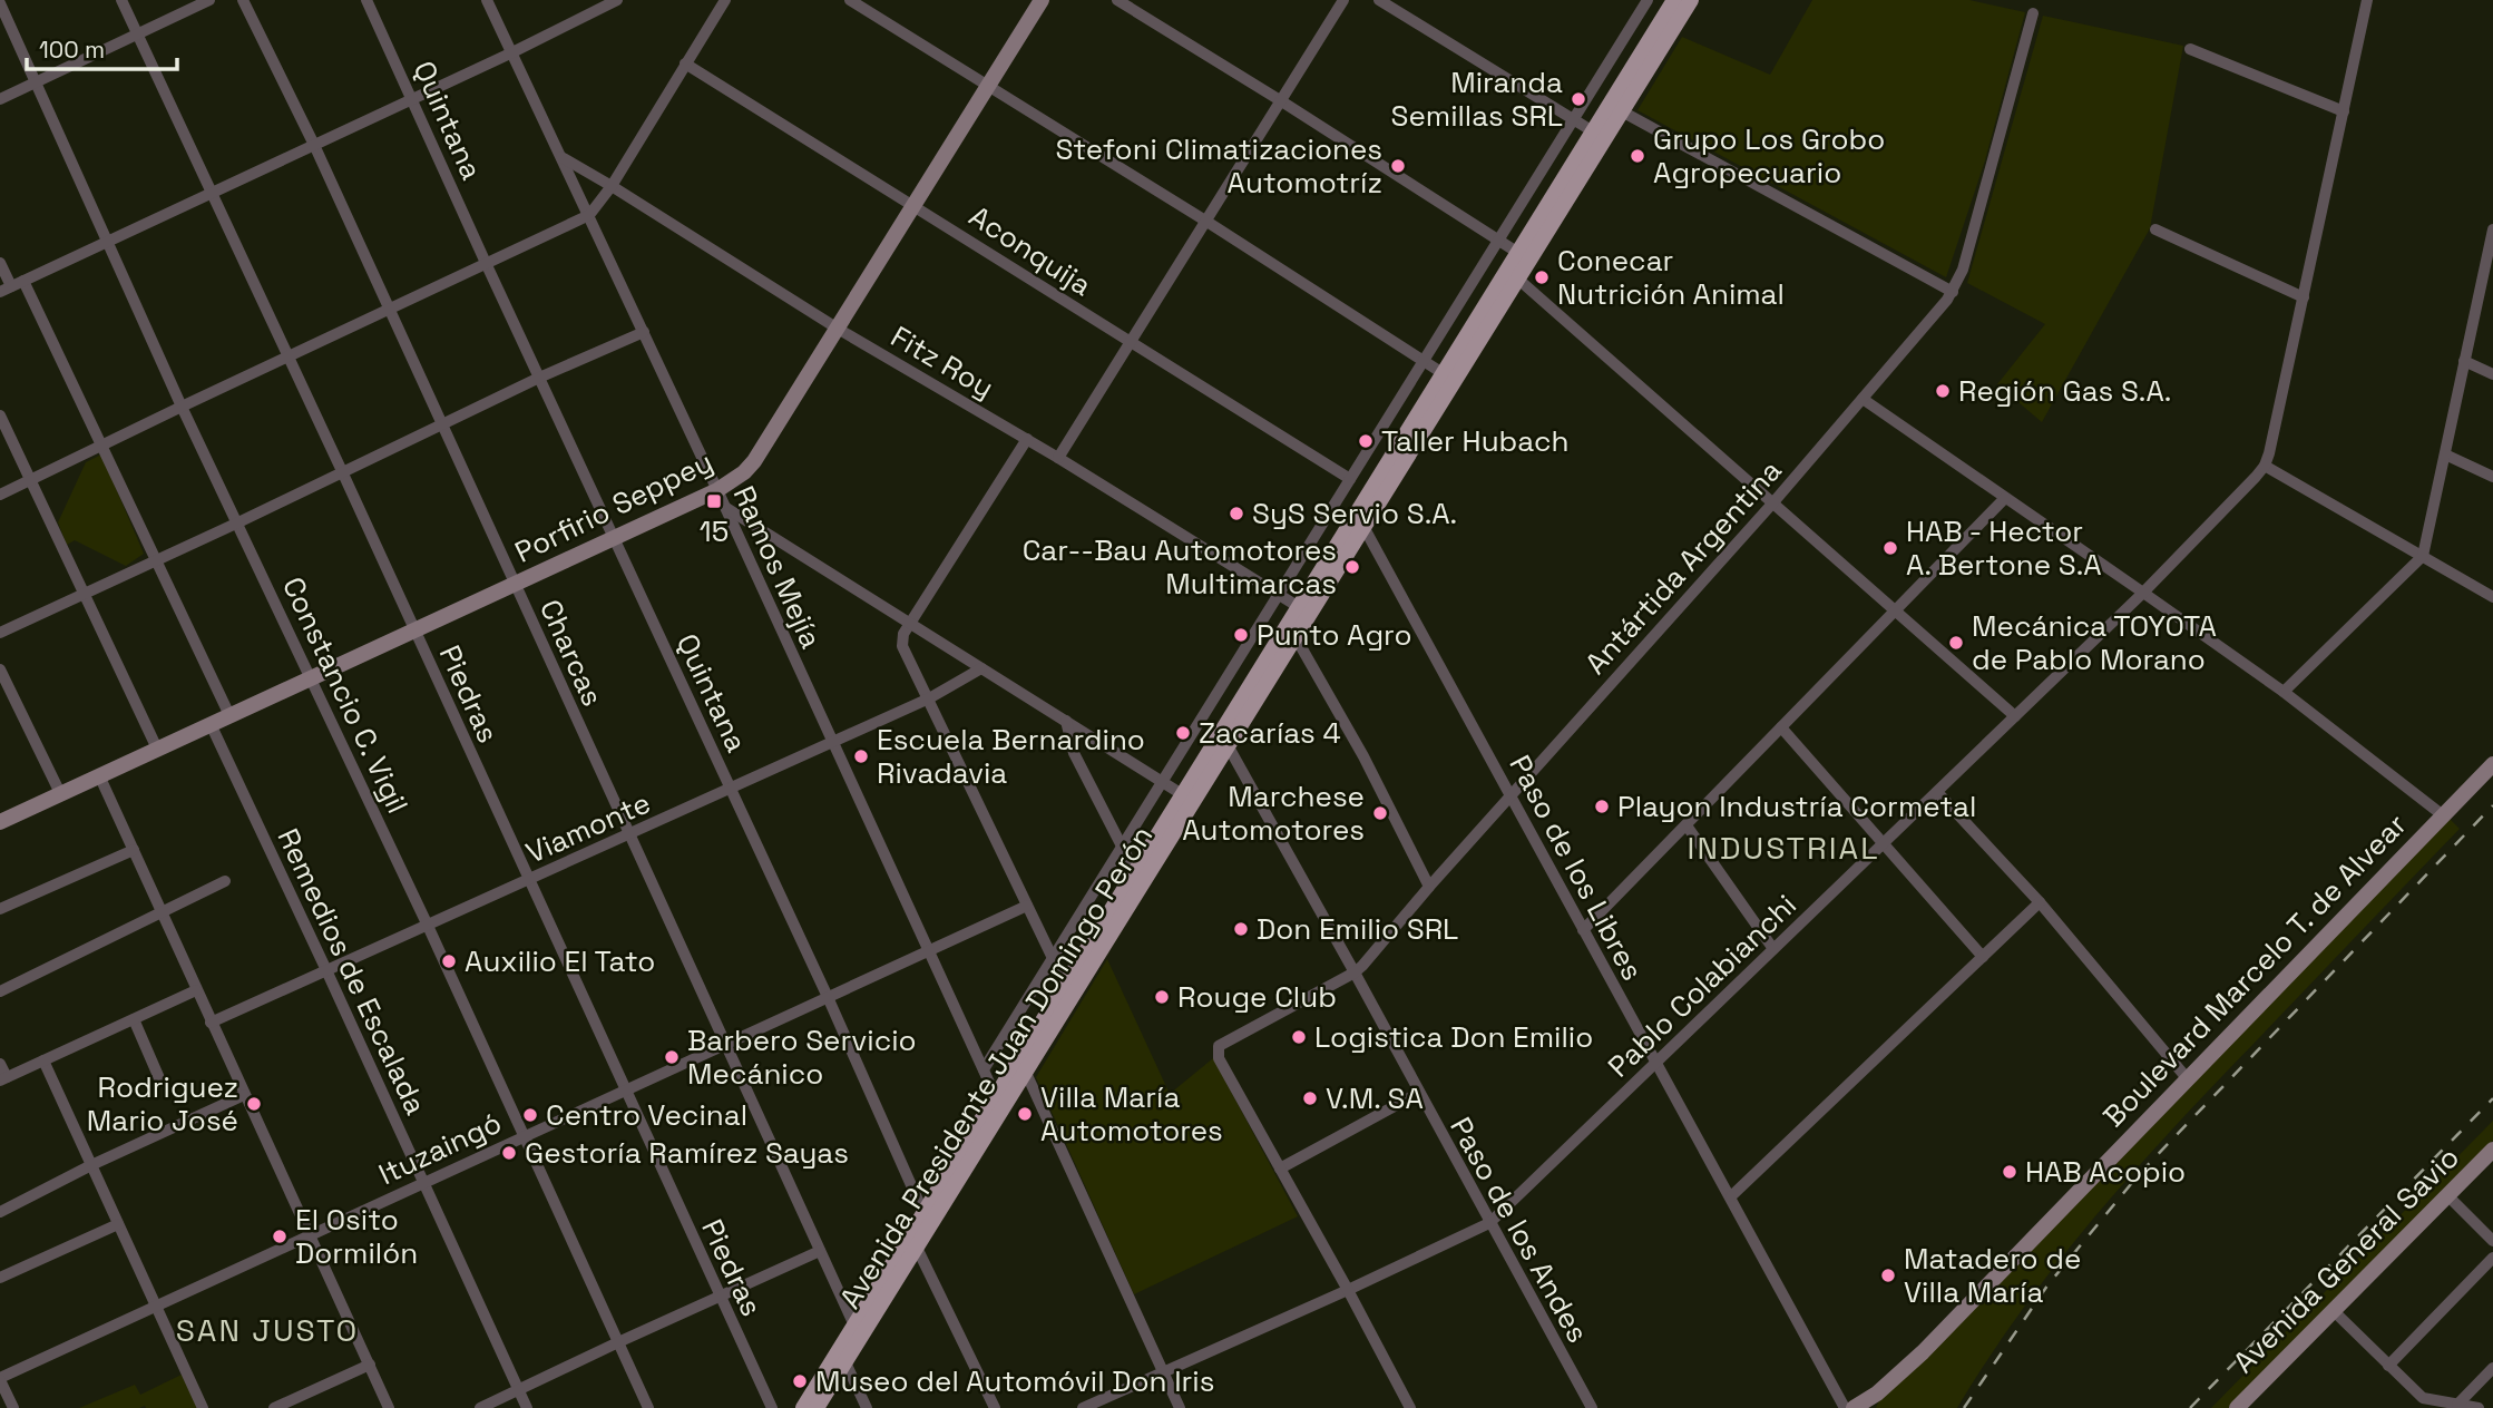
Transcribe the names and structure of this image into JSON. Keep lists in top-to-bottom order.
{
  "streets": {
    "main road": [
      "Porfirio Seppey",
      "Boulevard Marcelo T. de Alvear",
      "Avenida Presidente Juan Domingo Perón",
      "Avenida General Savio"
    ],
    "street": [
      "Quintana",
      "Aconquija",
      "Fitz Roy",
      "Ramos Mejía",
      "Antártida Argentina",
      "Charcas",
      "Piedras",
      "Constancio C. Vigil",
      "Viamonte",
      "Paso de los Libres",
      "Remedios de Escalada",
      "Pablo Colabianchi",
      "Ituzaingó",
      "Paso de los Andes"
    ]
  },
  "crossings": [
    ["Quintana", "Porfirio Seppey"],
    ["Quintana", "Viamonte"],
    ["Quintana", "Avenida Presidente Juan Domingo Perón"],
    ["Quintana", "Ituzaingó"],
    ["Aconquija", "Porfirio Seppey"],
    ["Aconquija", "Avenida Presidente Juan Domingo Perón"],
    ["Fitz Roy", "Porfirio Seppey"],
    ["Fitz Roy", "Ramos Mejía"],
    ["Fitz Roy", "Avenida Presidente Juan Domingo Perón"],
    ["Porfirio Seppey", "Ramos Mejía"],
    ["Porfirio Seppey", "Charcas"],
    ["Porfirio Seppey", "Piedras"],
    ["Porfirio Seppey", "Constancio C. Vigil"],
    ["Porfirio Seppey", "Remedios de Escalada"],
    ["Ramos Mejía", "Viamonte"],
    ["Ramos Mejía", "Avenida Presidente Juan Domingo Perón"],
    ["Ramos Mejía", "Ituzaingó"],
    ["Antártida Argentina", "Paso de los Libres"],
    ["Antártida Argentina", "Paso de los Andes"],
    ["Charcas", "Viamonte"],
    ["Charcas", "Avenida Presidente Juan Domingo Perón"],
    ["Charcas", "Ituzaingó"],
    ["Piedras", "Viamonte"],
    ["Piedras", "Ituzaingó"],
    ["Constancio C. Vigil", "Viamonte"],
    ["Constancio C. Vigil", "Ituzaingó"],
    ["Viamonte", "Remedios de Escalada"],
    ["Paso de los Libres", "Pablo Colabianchi"],
    ["Paso de los Libres", "Avenida Presidente Juan Domingo Perón"],
    ["Remedios de Escalada", "Ituzaingó"],
    ["Pablo Colabianchi", "Paso de los Andes"],
    ["Avenida Presidente Juan Domingo Perón", "Paso de los Andes"]
  ],
  "districts": ["INDUSTRIAL", "SAN JUSTO"],
  "places": {
    "other": [
      "Miranda Semillas SRL",
      "Grupo Los Grobo Agropecuario",
      "Stefoni Climatizaciones Automotríz",
      "Conecar Nutrición Animal",
      "Región Gas S.A.",
      "Taller Hubach",
      "SyS Servio S.A.",
      "HAB - Hector A. Bertone S.A",
      "Car--Bau Automotores Multimarcas",
      "Punto Agro",
      "Mecánica TOYOTA de Pablo Morano",
      "Zacarías 4",
      "Escuela Bernardino Rivadavia",
      "Playon Industría Cormetal",
      "Marchese Automotores",
      "Don Emilio SRL",
      "Auxilio El Tato",
      "Rouge Club",
      "Logistica Don Emilio",
      "Barbero Servicio Mecánico",
      "V.M. SA",
      "Rodriguez Mario José",
      "Villa María Automotores",
      "Centro Vecinal",
      "Gestoría Ramírez Sayas",
      "HAB Acopio",
      "El Osito Dormilón",
      "Matadero de Villa María",
      "Museo del Automóvil Don Iris"
    ],
    "transit": ["15"]
  },
  "scale_bar": "100 m"
}
